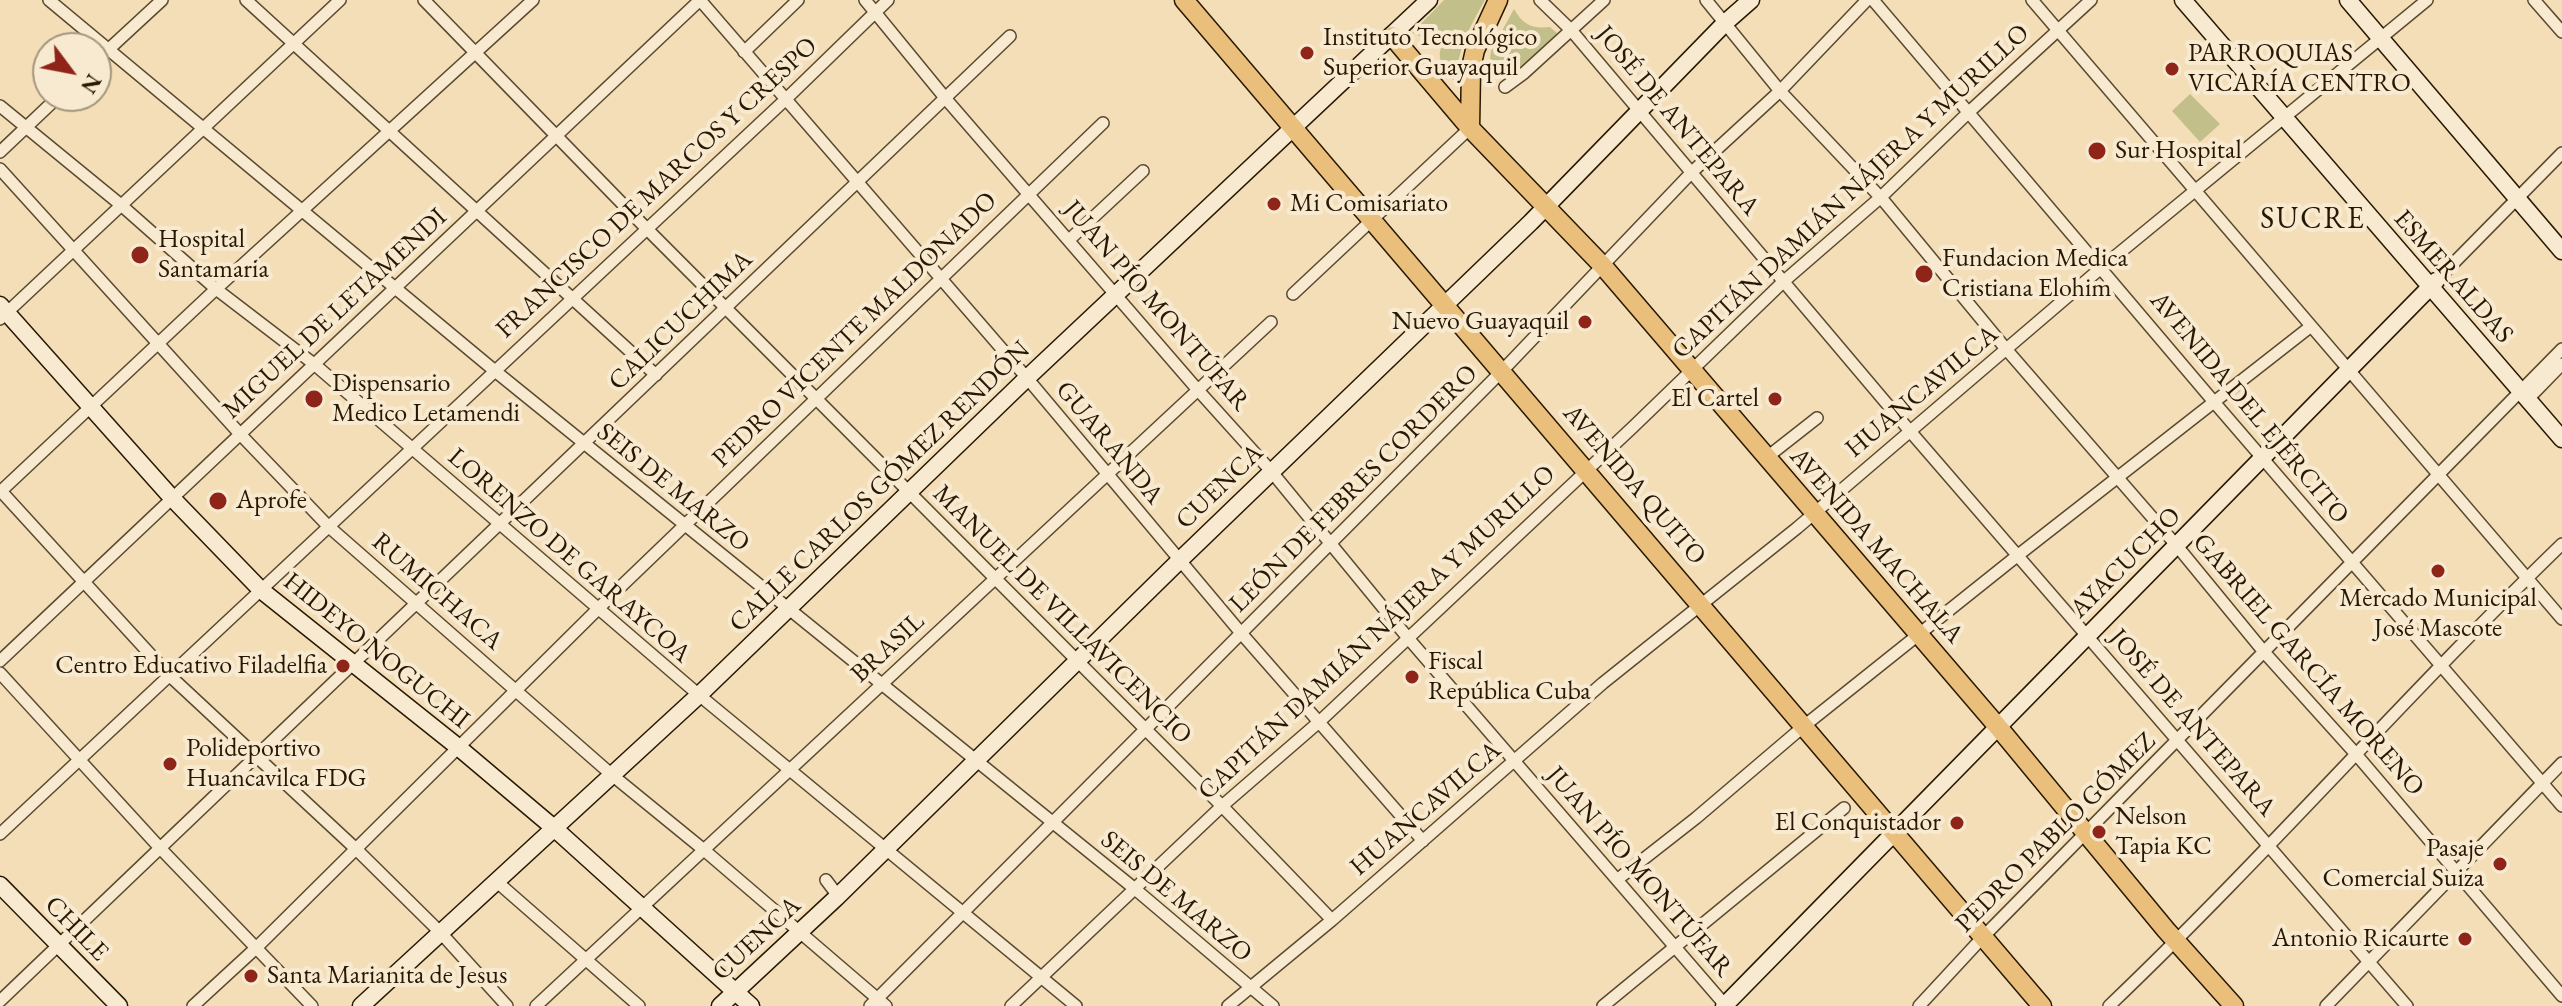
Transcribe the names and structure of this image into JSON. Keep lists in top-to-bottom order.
{
  "streets": {
    "main road": [
      "ESMERALDAS",
      "AVENIDA QUITO",
      "CALLE CARLOS GÓMEZ RENDÓN",
      "CUENCA",
      "AVENIDA MACHALA",
      "AYACUCHO",
      "HIDEYO NOGUCHI",
      "CHILE"
    ],
    "street": [
      "JOSÉ DE ANTEPARA",
      "FRANCISCO DE MARCOS Y CRESPO",
      "CAPITÁN DAMIÁN NÁJERA Y MURILLO",
      "JUAN PÍO MONTÚFAR",
      "MIGUEL DE LETAMENDI",
      "CALICUCHIMA",
      "PEDRO VICENTE MALDONADO",
      "HUANCAVILCA",
      "AVENIDA DEL EJÉRCITO",
      "GUARANDA",
      "SEIS DE MARZO",
      "LEÓN DE FEBRES CORDERO",
      "LORENZO DE GARAYCOA",
      "RUMICHACA",
      "MANUEL DE VILLAVICENCIO",
      "BRASIL",
      "GABRIEL GARCÍA MORENO",
      "PEDRO PABLO GÓMEZ"
    ]
  },
  "crossings": [
    ["JOSÉ DE ANTEPARA", "CAPITÁN DAMIÁN NÁJERA Y MURILLO"],
    ["JOSÉ DE ANTEPARA", "HUANCAVILCA"],
    ["JOSÉ DE ANTEPARA", "CUENCA"],
    ["JOSÉ DE ANTEPARA", "LEÓN DE FEBRES CORDERO"],
    ["JOSÉ DE ANTEPARA", "AYACUCHO"],
    ["JOSÉ DE ANTEPARA", "PEDRO PABLO GÓMEZ"],
    ["FRANCISCO DE MARCOS Y CRESPO", "JUAN PÍO MONTÚFAR"],
    ["FRANCISCO DE MARCOS Y CRESPO", "GUARANDA"],
    ["FRANCISCO DE MARCOS Y CRESPO", "SEIS DE MARZO"],
    ["FRANCISCO DE MARCOS Y CRESPO", "LORENZO DE GARAYCOA"],
    ["FRANCISCO DE MARCOS Y CRESPO", "RUMICHACA"],
    ["FRANCISCO DE MARCOS Y CRESPO", "MANUEL DE VILLAVICENCIO"],
    ["FRANCISCO DE MARCOS Y CRESPO", "HIDEYO NOGUCHI"],
    ["CAPITÁN DAMIÁN NÁJERA Y MURILLO", "JUAN PÍO MONTÚFAR"],
    ["CAPITÁN DAMIÁN NÁJERA Y MURILLO", "AVENIDA DEL EJÉRCITO"],
    ["CAPITÁN DAMIÁN NÁJERA Y MURILLO", "GUARANDA"],
    ["CAPITÁN DAMIÁN NÁJERA Y MURILLO", "AVENIDA QUITO"],
    ["CAPITÁN DAMIÁN NÁJERA Y MURILLO", "SEIS DE MARZO"],
    ["CAPITÁN DAMIÁN NÁJERA Y MURILLO", "AVENIDA MACHALA"],
    ["CAPITÁN DAMIÁN NÁJERA Y MURILLO", "LORENZO DE GARAYCOA"],
    ["CAPITÁN DAMIÁN NÁJERA Y MURILLO", "MANUEL DE VILLAVICENCIO"],
    ["CAPITÁN DAMIÁN NÁJERA Y MURILLO", "GABRIEL GARCÍA MORENO"],
    ["ESMERALDAS", "HUANCAVILCA"],
    ["ESMERALDAS", "AYACUCHO"],
    ["ESMERALDAS", "PEDRO PABLO GÓMEZ"],
    ["JUAN PÍO MONTÚFAR", "CALICUCHIMA"],
    ["JUAN PÍO MONTÚFAR", "PEDRO VICENTE MALDONADO"],
    ["JUAN PÍO MONTÚFAR", "HUANCAVILCA"],
    ["JUAN PÍO MONTÚFAR", "CALLE CARLOS GÓMEZ RENDÓN"],
    ["JUAN PÍO MONTÚFAR", "CUENCA"],
    ["JUAN PÍO MONTÚFAR", "LEÓN DE FEBRES CORDERO"],
    ["JUAN PÍO MONTÚFAR", "AYACUCHO"],
    ["JUAN PÍO MONTÚFAR", "BRASIL"],
    ["MIGUEL DE LETAMENDI", "GUARANDA"],
    ["MIGUEL DE LETAMENDI", "SEIS DE MARZO"],
    ["MIGUEL DE LETAMENDI", "LORENZO DE GARAYCOA"],
    ["MIGUEL DE LETAMENDI", "RUMICHACA"],
    ["MIGUEL DE LETAMENDI", "MANUEL DE VILLAVICENCIO"],
    ["MIGUEL DE LETAMENDI", "HIDEYO NOGUCHI"],
    ["CALICUCHIMA", "GUARANDA"],
    ["CALICUCHIMA", "SEIS DE MARZO"],
    ["CALICUCHIMA", "LORENZO DE GARAYCOA"],
    ["CALICUCHIMA", "RUMICHACA"],
    ["CALICUCHIMA", "MANUEL DE VILLAVICENCIO"],
    ["CALICUCHIMA", "HIDEYO NOGUCHI"],
    ["CALICUCHIMA", "CHILE"],
    ["PEDRO VICENTE MALDONADO", "GUARANDA"],
    ["PEDRO VICENTE MALDONADO", "SEIS DE MARZO"],
    ["PEDRO VICENTE MALDONADO", "LORENZO DE GARAYCOA"],
    ["PEDRO VICENTE MALDONADO", "RUMICHACA"],
    ["PEDRO VICENTE MALDONADO", "MANUEL DE VILLAVICENCIO"],
    ["PEDRO VICENTE MALDONADO", "HIDEYO NOGUCHI"],
    ["HUANCAVILCA", "AVENIDA DEL EJÉRCITO"],
    ["HUANCAVILCA", "GUARANDA"],
    ["HUANCAVILCA", "AVENIDA QUITO"],
    ["HUANCAVILCA", "SEIS DE MARZO"],
    ["HUANCAVILCA", "AVENIDA MACHALA"],
    ["HUANCAVILCA", "MANUEL DE VILLAVICENCIO"],
    ["HUANCAVILCA", "GABRIEL GARCÍA MORENO"],
    ["AVENIDA DEL EJÉRCITO", "AYACUCHO"],
    ["AVENIDA DEL EJÉRCITO", "PEDRO PABLO GÓMEZ"],
    ["GUARANDA", "CALLE CARLOS GÓMEZ RENDÓN"],
    ["GUARANDA", "CUENCA"],
    ["GUARANDA", "LEÓN DE FEBRES CORDERO"],
    ["GUARANDA", "BRASIL"],
    ["AVENIDA QUITO", "CALLE CARLOS GÓMEZ RENDÓN"],
    ["AVENIDA QUITO", "CUENCA"],
    ["AVENIDA QUITO", "LEÓN DE FEBRES CORDERO"],
    ["AVENIDA QUITO", "AYACUCHO"],
    ["AVENIDA QUITO", "PEDRO PABLO GÓMEZ"],
    ["CALLE CARLOS GÓMEZ RENDÓN", "SEIS DE MARZO"],
    ["CALLE CARLOS GÓMEZ RENDÓN", "AVENIDA MACHALA"],
    ["CALLE CARLOS GÓMEZ RENDÓN", "LORENZO DE GARAYCOA"],
    ["CALLE CARLOS GÓMEZ RENDÓN", "RUMICHACA"],
    ["CALLE CARLOS GÓMEZ RENDÓN", "MANUEL DE VILLAVICENCIO"],
    ["CALLE CARLOS GÓMEZ RENDÓN", "HIDEYO NOGUCHI"],
    ["CUENCA", "SEIS DE MARZO"],
    ["CUENCA", "AVENIDA MACHALA"],
    ["CUENCA", "LORENZO DE GARAYCOA"],
    ["CUENCA", "RUMICHACA"],
    ["CUENCA", "MANUEL DE VILLAVICENCIO"],
    ["CUENCA", "HIDEYO NOGUCHI"],
    ["CUENCA", "GABRIEL GARCÍA MORENO"],
    ["SEIS DE MARZO", "LEÓN DE FEBRES CORDERO"],
    ["SEIS DE MARZO", "BRASIL"],
    ["LEÓN DE FEBRES CORDERO", "AVENIDA MACHALA"],
    ["LEÓN DE FEBRES CORDERO", "LORENZO DE GARAYCOA"],
    ["LEÓN DE FEBRES CORDERO", "RUMICHACA"],
    ["LEÓN DE FEBRES CORDERO", "MANUEL DE VILLAVICENCIO"],
    ["LEÓN DE FEBRES CORDERO", "GABRIEL GARCÍA MORENO"],
    ["AVENIDA MACHALA", "AYACUCHO"],
    ["AVENIDA MACHALA", "PEDRO PABLO GÓMEZ"],
    ["LORENZO DE GARAYCOA", "BRASIL"],
    ["AYACUCHO", "GABRIEL GARCÍA MORENO"],
    ["RUMICHACA", "BRASIL"],
    ["MANUEL DE VILLAVICENCIO", "BRASIL"],
    ["BRASIL", "HIDEYO NOGUCHI"],
    ["GABRIEL GARCÍA MORENO", "PEDRO PABLO GÓMEZ"]
  ],
  "districts": ["SUCRE"],
  "places": [
    "Instituto Tecnológico Superior Guayaquil",
    "PARROQUIAS VICARÍA CENTRO",
    "Sur Hospital",
    "Mi Comisariato",
    "Hospital Santamaria",
    "Fundacion Medica Cristiana Elohim",
    "Nuevo Guayaquil",
    "Dispensario Medico Letamendi",
    "El Cartel",
    "Aprofe",
    "Mercado Municipal José Mascote",
    "Centro Educativo Filadelfia",
    "Fiscal República Cuba",
    "Polideportivo Huancavilca FDG",
    "El Conquistador",
    "Nelson Tapia KC",
    "Pasaje Comercial Suiza",
    "Antonio Ricaurte",
    "Santa Marianita de Jesus"
  ],
  "north": "bottom right"
}
